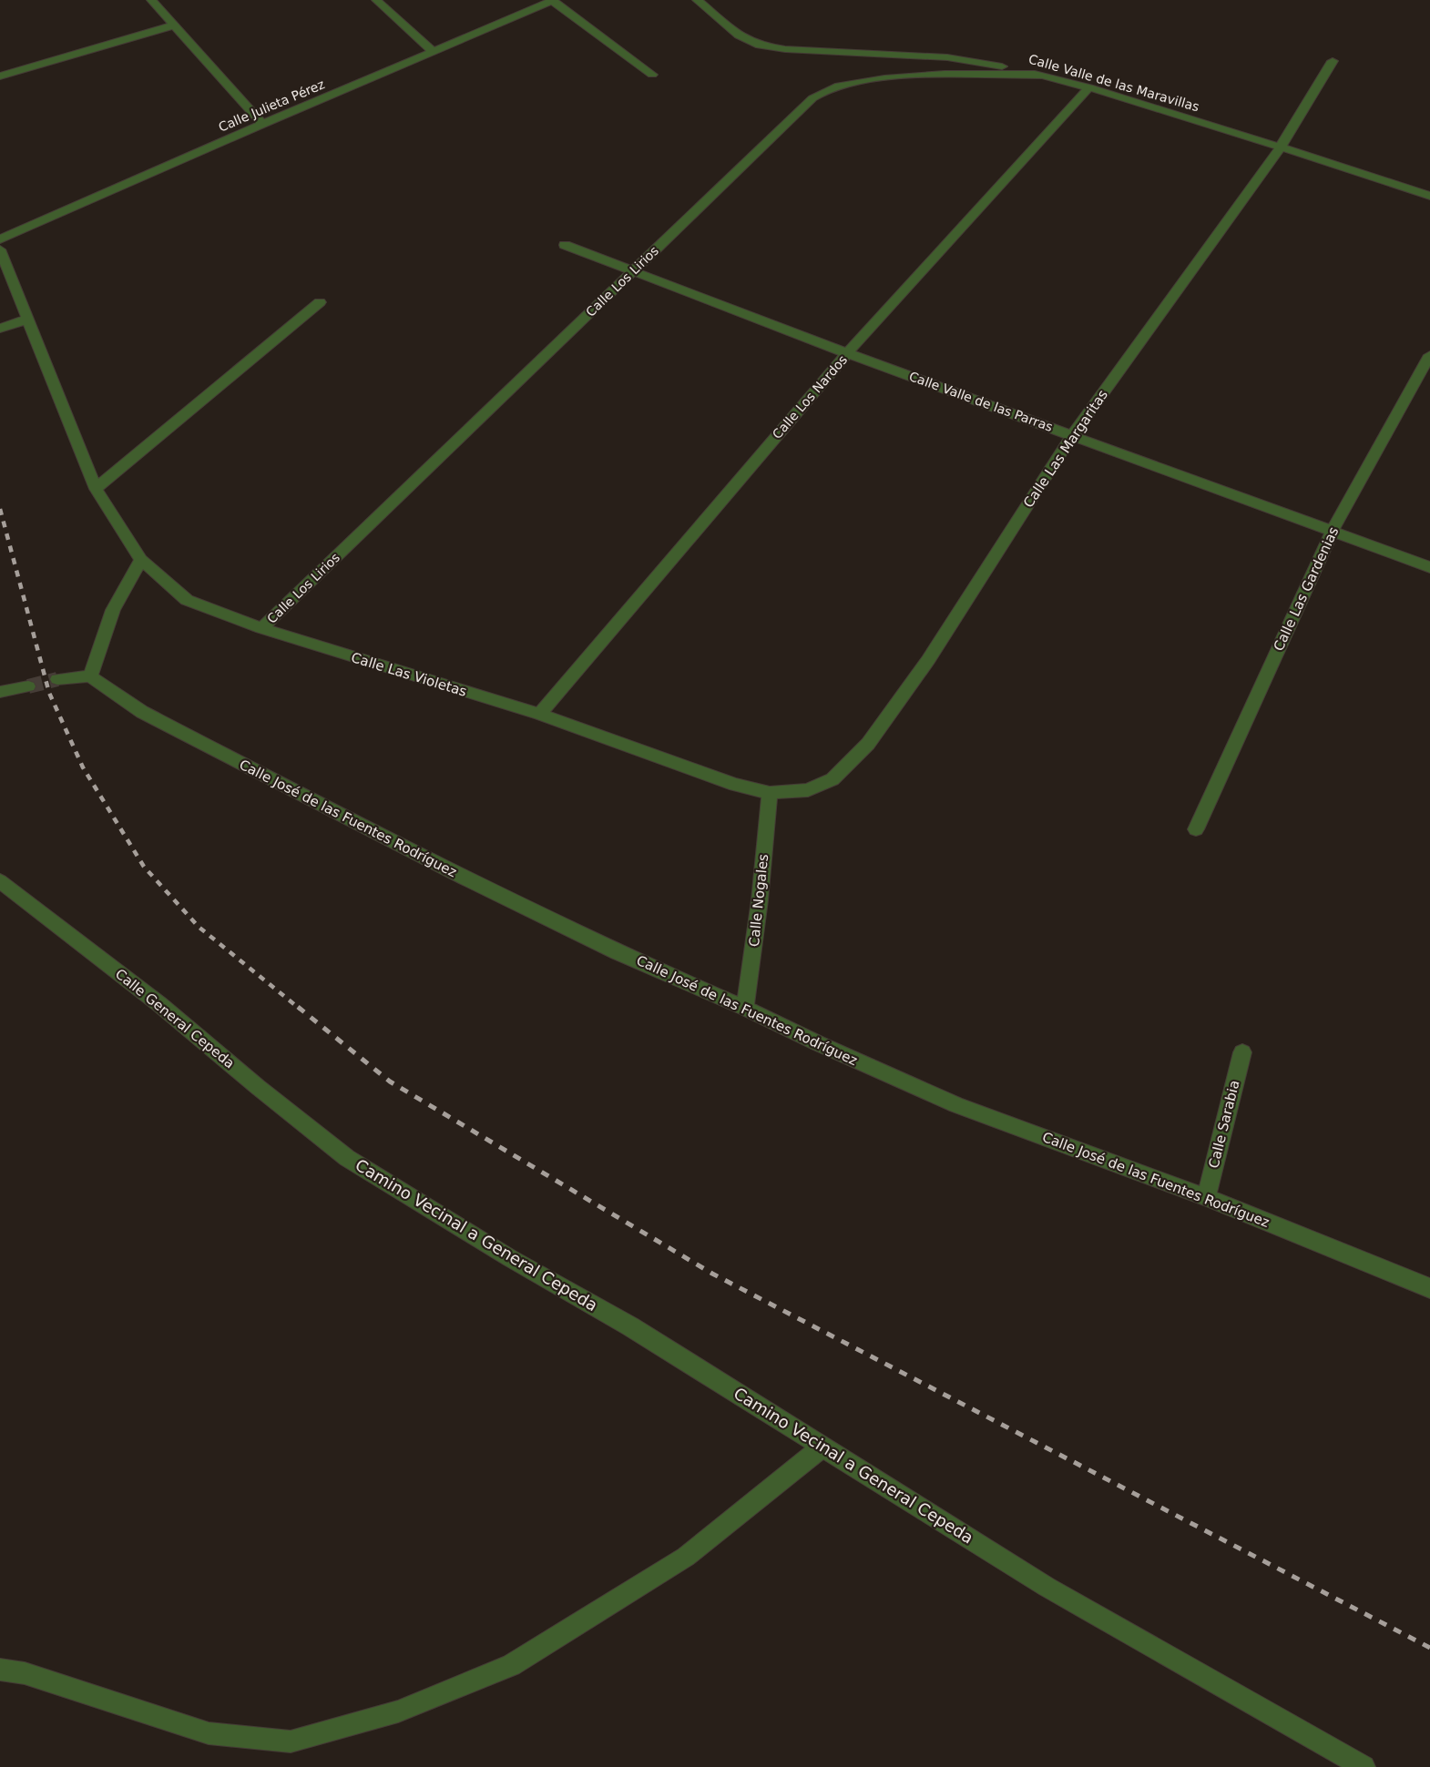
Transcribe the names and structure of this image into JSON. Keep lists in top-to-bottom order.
{
  "streets": {
    "street": [
      "Calle Valle de las Maravillas",
      "Calle Julieta Pérez",
      "Calle Los Lirios",
      "Calle Los Nardos",
      "Calle Valle de las Parras",
      "Calle Las Margaritas",
      "Calle Las Gardenias",
      "Calle Las Violetas",
      "Calle José de las Fuentes Rodríguez",
      "Calle Nogales",
      "Calle General Cepeda",
      "Calle Sarabia",
      "Camino Vecinal a General Cepeda"
    ]
  },
  "crossings": [
    ["Calle Valle de las Maravillas", "Calle Los Lirios"],
    ["Calle Valle de las Maravillas", "Calle Los Nardos"],
    ["Calle Valle de las Maravillas", "Calle Las Margaritas"],
    ["Calle Los Lirios", "Calle Valle de las Parras"],
    ["Calle Los Lirios", "Calle Las Violetas"],
    ["Calle Los Nardos", "Calle Valle de las Parras"],
    ["Calle Los Nardos", "Calle Las Violetas"],
    ["Calle Valle de las Parras", "Calle Las Margaritas"],
    ["Calle Valle de las Parras", "Calle Las Gardenias"],
    ["Calle Las Margaritas", "Calle Las Violetas"],
    ["Calle Las Margaritas", "Calle Nogales"],
    ["Calle Las Violetas", "Calle Nogales"],
    ["Calle José de las Fuentes Rodríguez", "Calle Nogales"],
    ["Calle José de las Fuentes Rodríguez", "Calle Sarabia"],
    ["Calle General Cepeda", "Camino Vecinal a General Cepeda"]
  ]
}
